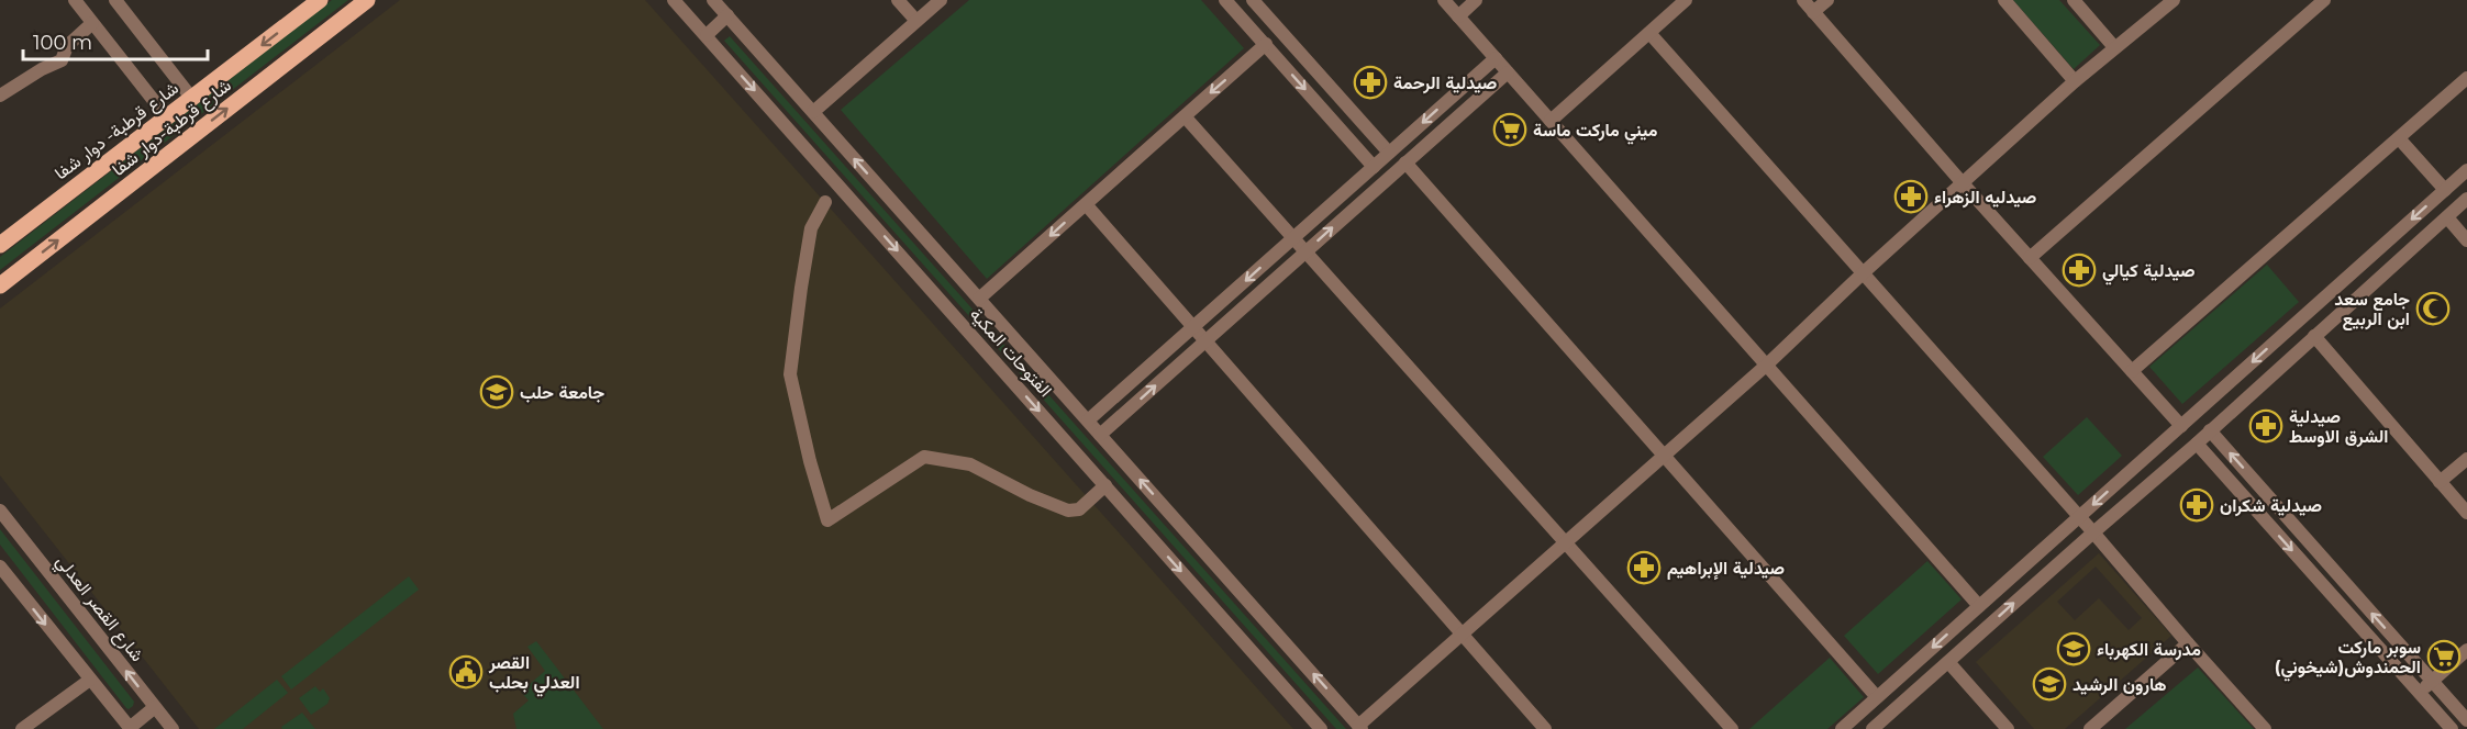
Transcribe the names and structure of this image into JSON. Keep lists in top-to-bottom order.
{
  "streets": {
    "main road": ["شارع قرطبة-دوار شفا", "شارع قرطبة- دوار شفا"],
    "street": ["الفتوحات المكية", "شارع القصر العدلي"]
  },
  "one_way": ["شارع قرطبة-دوار شفا", "شارع قرطبة- دوار شفا"],
  "places": {
    "pharmacy": [
      "صيدلية الرحمة",
      "صيدليه الزهراء",
      "صيدلية كيالي",
      "صيدلية الشرق الاوسط",
      "صيدلية شكران",
      "صيدلية الإبراهيم"
    ],
    "supermarket": ["ميني ماركت ماسة", "سوبر ماركت الحمندوش(شيخوني)"],
    "mosque": ["جامع سعد ابن الربيع"],
    "school or university": ["جامعة حلب", "مدرسة الكهرباء", "هارون الرشيد"],
    "public building": ["القصر العدلي بحلب"]
  },
  "scale_bar": "100 m"
}
